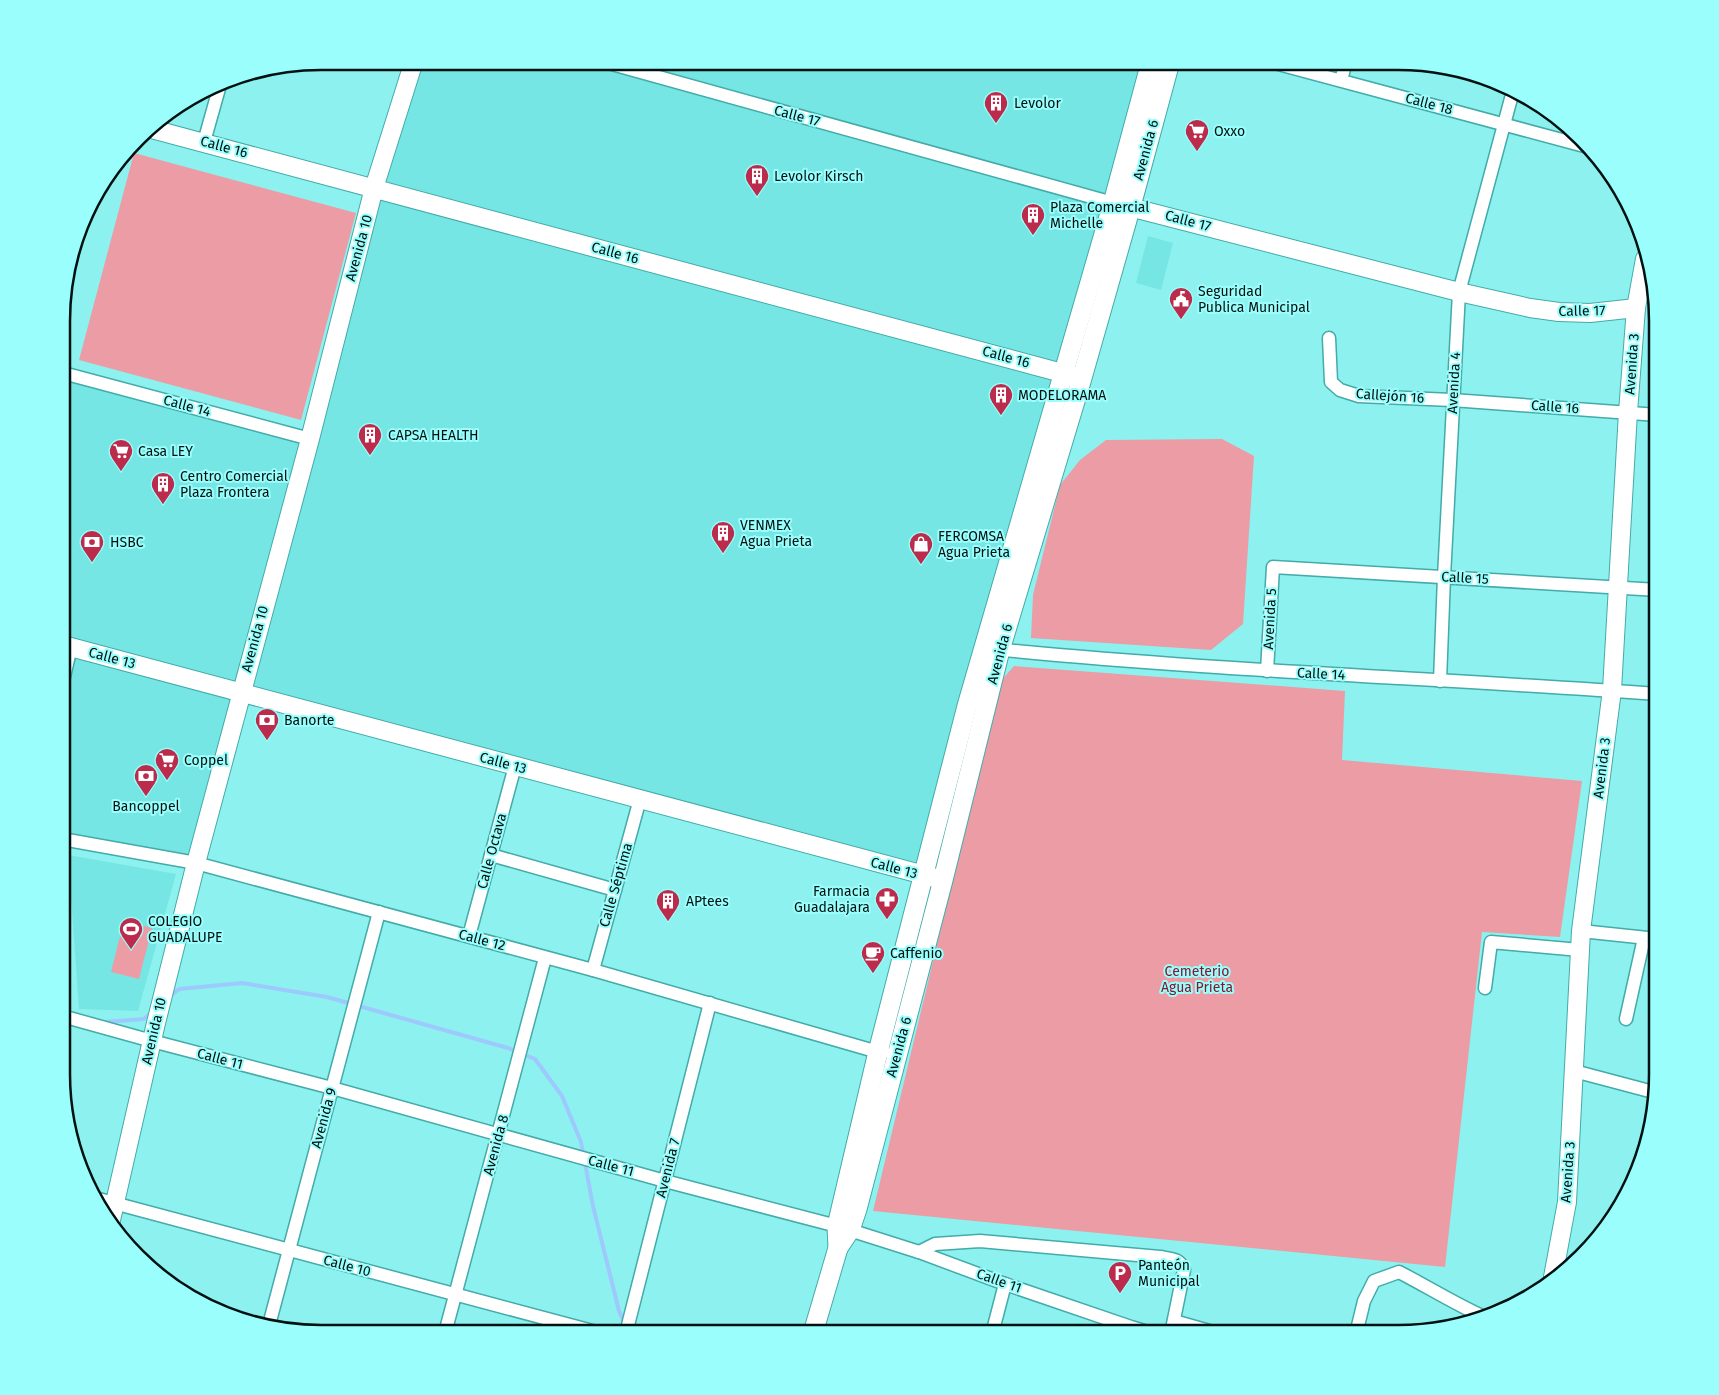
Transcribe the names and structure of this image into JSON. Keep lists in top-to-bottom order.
{
  "streets": {
    "main road": ["Avenida 6"],
    "street": [
      "Calle 18",
      "Calle 17",
      "Calle 16",
      "Avenida 10",
      "Avenida 3",
      "Avenida 4",
      "Callejón 16",
      "Calle 14",
      "Calle 15",
      "Avenida 5",
      "Calle 13",
      "Calle Octava",
      "Calle Séptima",
      "Calle 12",
      "Calle 11",
      "Avenida 9",
      "Avenida 8",
      "Avenida 7",
      "Calle 10"
    ]
  },
  "crossings": [
    ["Calle 18", "Avenida 4"],
    ["Calle 17", "Avenida 6"],
    ["Calle 17", "Avenida 3"],
    ["Calle 17", "Avenida 4"],
    ["Calle 16", "Avenida 6"],
    ["Calle 16", "Avenida 10"],
    ["Calle 16", "Avenida 3"],
    ["Calle 16", "Avenida 4"],
    ["Calle 16", "Callejón 16"],
    ["Avenida 6", "Calle 14"],
    ["Avenida 6", "Calle 13"],
    ["Avenida 6", "Calle 12"],
    ["Avenida 6", "Calle 11"],
    ["Avenida 10", "Calle 14"],
    ["Avenida 10", "Calle 13"],
    ["Avenida 10", "Calle 12"],
    ["Avenida 10", "Calle 11"],
    ["Avenida 10", "Calle 10"],
    ["Avenida 3", "Calle 14"],
    ["Avenida 3", "Calle 15"],
    ["Avenida 4", "Callejón 16"],
    ["Avenida 4", "Calle 14"],
    ["Avenida 4", "Calle 15"],
    ["Calle 14", "Avenida 5"],
    ["Calle 15", "Avenida 5"],
    ["Calle 13", "Calle Octava"],
    ["Calle 13", "Calle Séptima"],
    ["Calle Octava", "Calle 12"],
    ["Calle Séptima", "Calle 12"],
    ["Calle 12", "Avenida 9"],
    ["Calle 12", "Avenida 8"],
    ["Calle 12", "Avenida 7"],
    ["Calle 11", "Avenida 9"],
    ["Calle 11", "Avenida 8"],
    ["Calle 11", "Avenida 7"],
    ["Avenida 9", "Calle 10"],
    ["Avenida 8", "Calle 10"]
  ],
  "parks": ["Cemeterio Agua Prieta"],
  "places": {
    "building": [
      "Levolor",
      "Levolor Kirsch",
      "Plaza Comercial Michelle",
      "MODELORAMA",
      "CAPSA HEALTH",
      "Centro Comercial Plaza Frontera",
      "VENMEX Agua Prieta",
      "APtees"
    ],
    "supermarket": ["Oxxo", "Casa LEY", "Coppel"],
    "public building": ["Seguridad Publica Municipal"],
    "bank": ["HSBC", "Banorte", "Bancoppel"],
    "shop": ["FERCOMSA Agua Prieta"],
    "pharmacy": ["Farmacia Guadalajara"],
    "sports": ["COLEGIO GUADALUPE"],
    "cafe": ["Caffenio"],
    "parking": ["Panteón Municipal"]
  }
}
